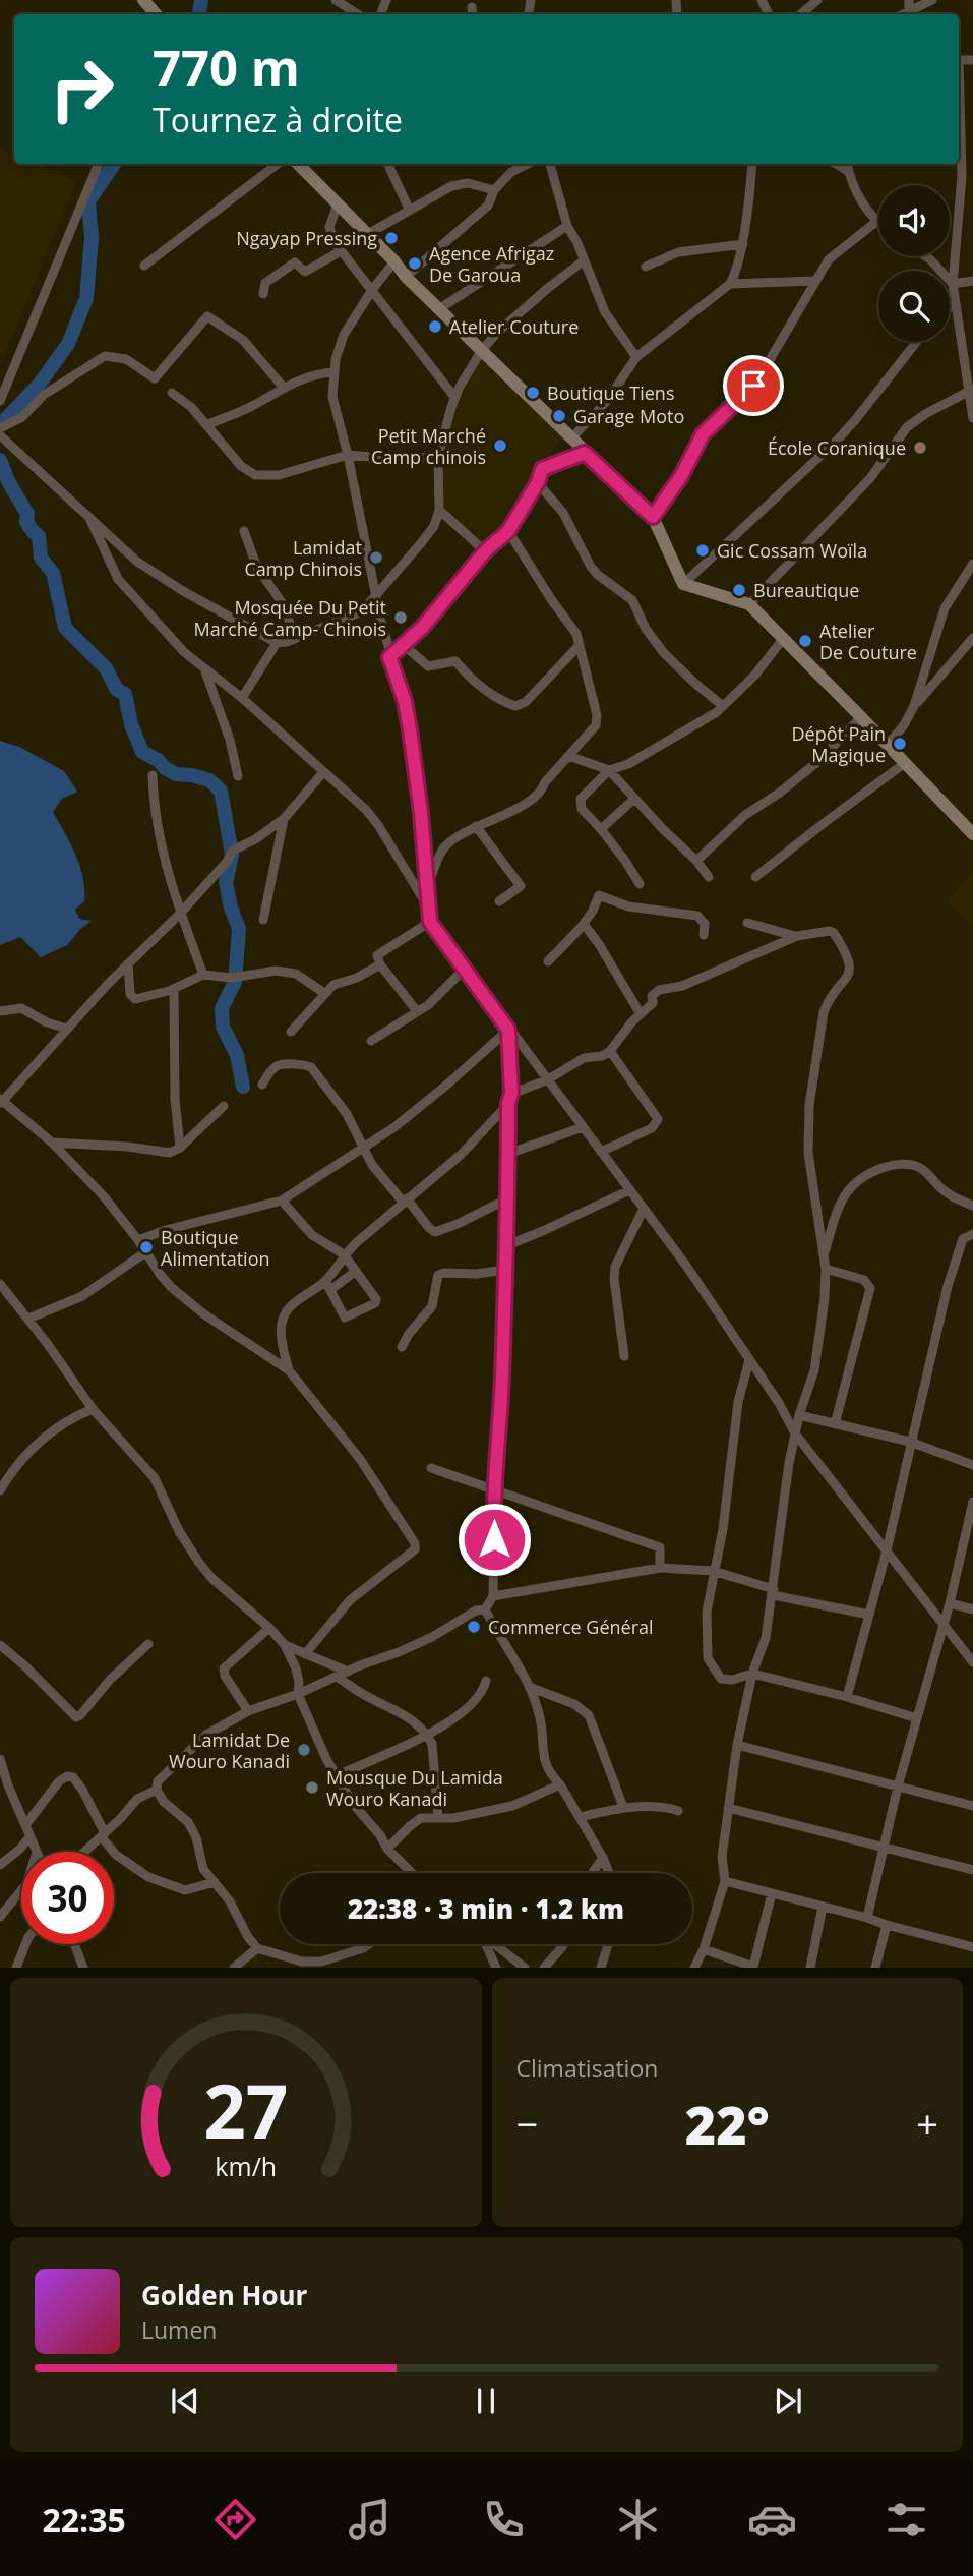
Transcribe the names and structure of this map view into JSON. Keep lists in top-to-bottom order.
{
  "places": [
    "Ngayap Pressing",
    "Agence Afrigaz De Garoua",
    "Atelier Couture",
    "Boutique Tiens",
    "Garage Moto",
    "Petit Marché Camp chinois",
    "École Coranique",
    "Gic Cossam Woïla",
    "Lamidat Camp Chinois",
    "Bureautique",
    "Mosquée Du Petit Marché Camp- Chinois",
    "Atelier De Couture",
    "Dépôt Pain Magique",
    "Boutique Alimentation",
    "Commerce Général",
    "Lamidat De Wouro Kanadi",
    "Mousque Du Lamida Wouro Kanadi"
  ],
  "page": {
    "turn": ["770 m", "Tournez à droite"],
    "limit": "30",
    "trip": "22:38 · 3 min · 1.2 km",
    "tile": "Climatisation",
    "heat": ["−", "22°", "+"],
    "song": ["Golden Hour", "Lumen"],
    "tabs": "22:35",
    "gauge": ["27", "km/h"]
  }
}
